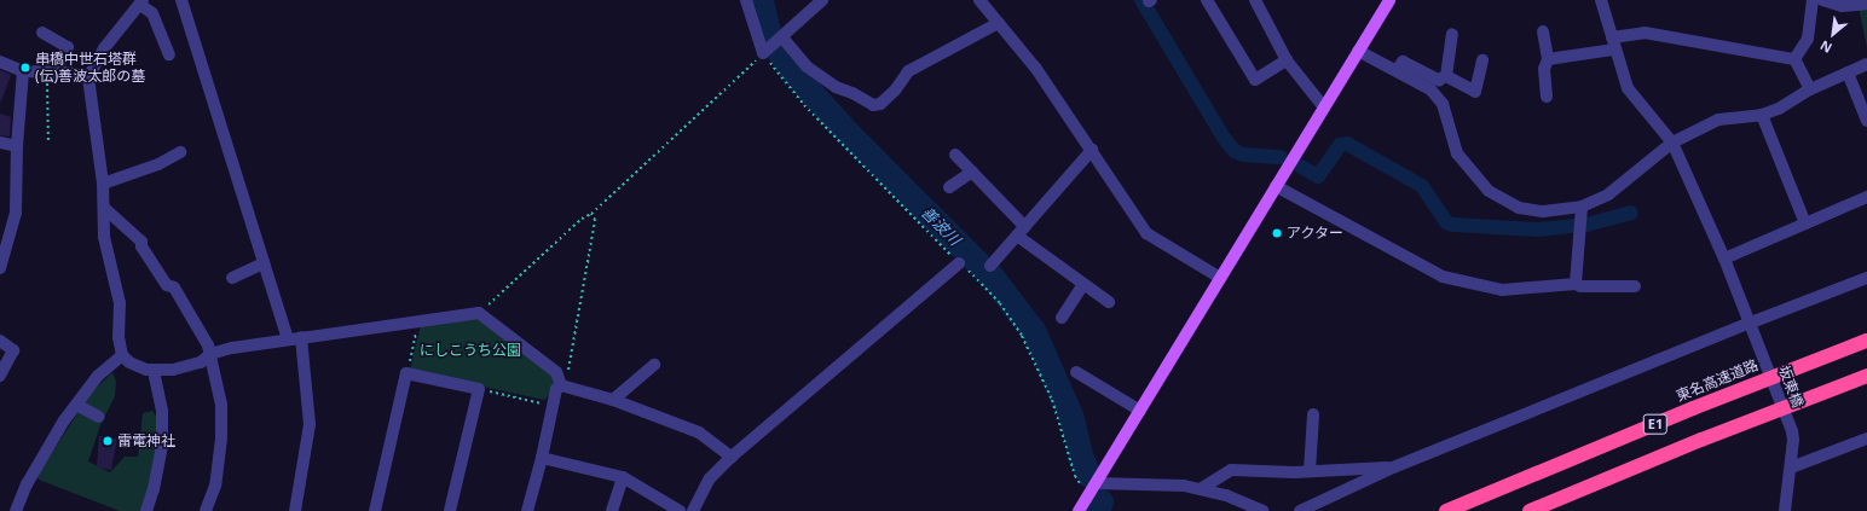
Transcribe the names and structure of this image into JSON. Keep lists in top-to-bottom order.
{
  "streets": {
    "highway": ["東名高速道路", "E1"],
    "street": ["坂東橋"]
  },
  "water": ["善波川"],
  "parks": ["にしこうち公園"],
  "places": ["串橋中世石塔群 (伝)善波太郎の墓", "アクター", "雷電神社"],
  "north": "bottom left"
}
